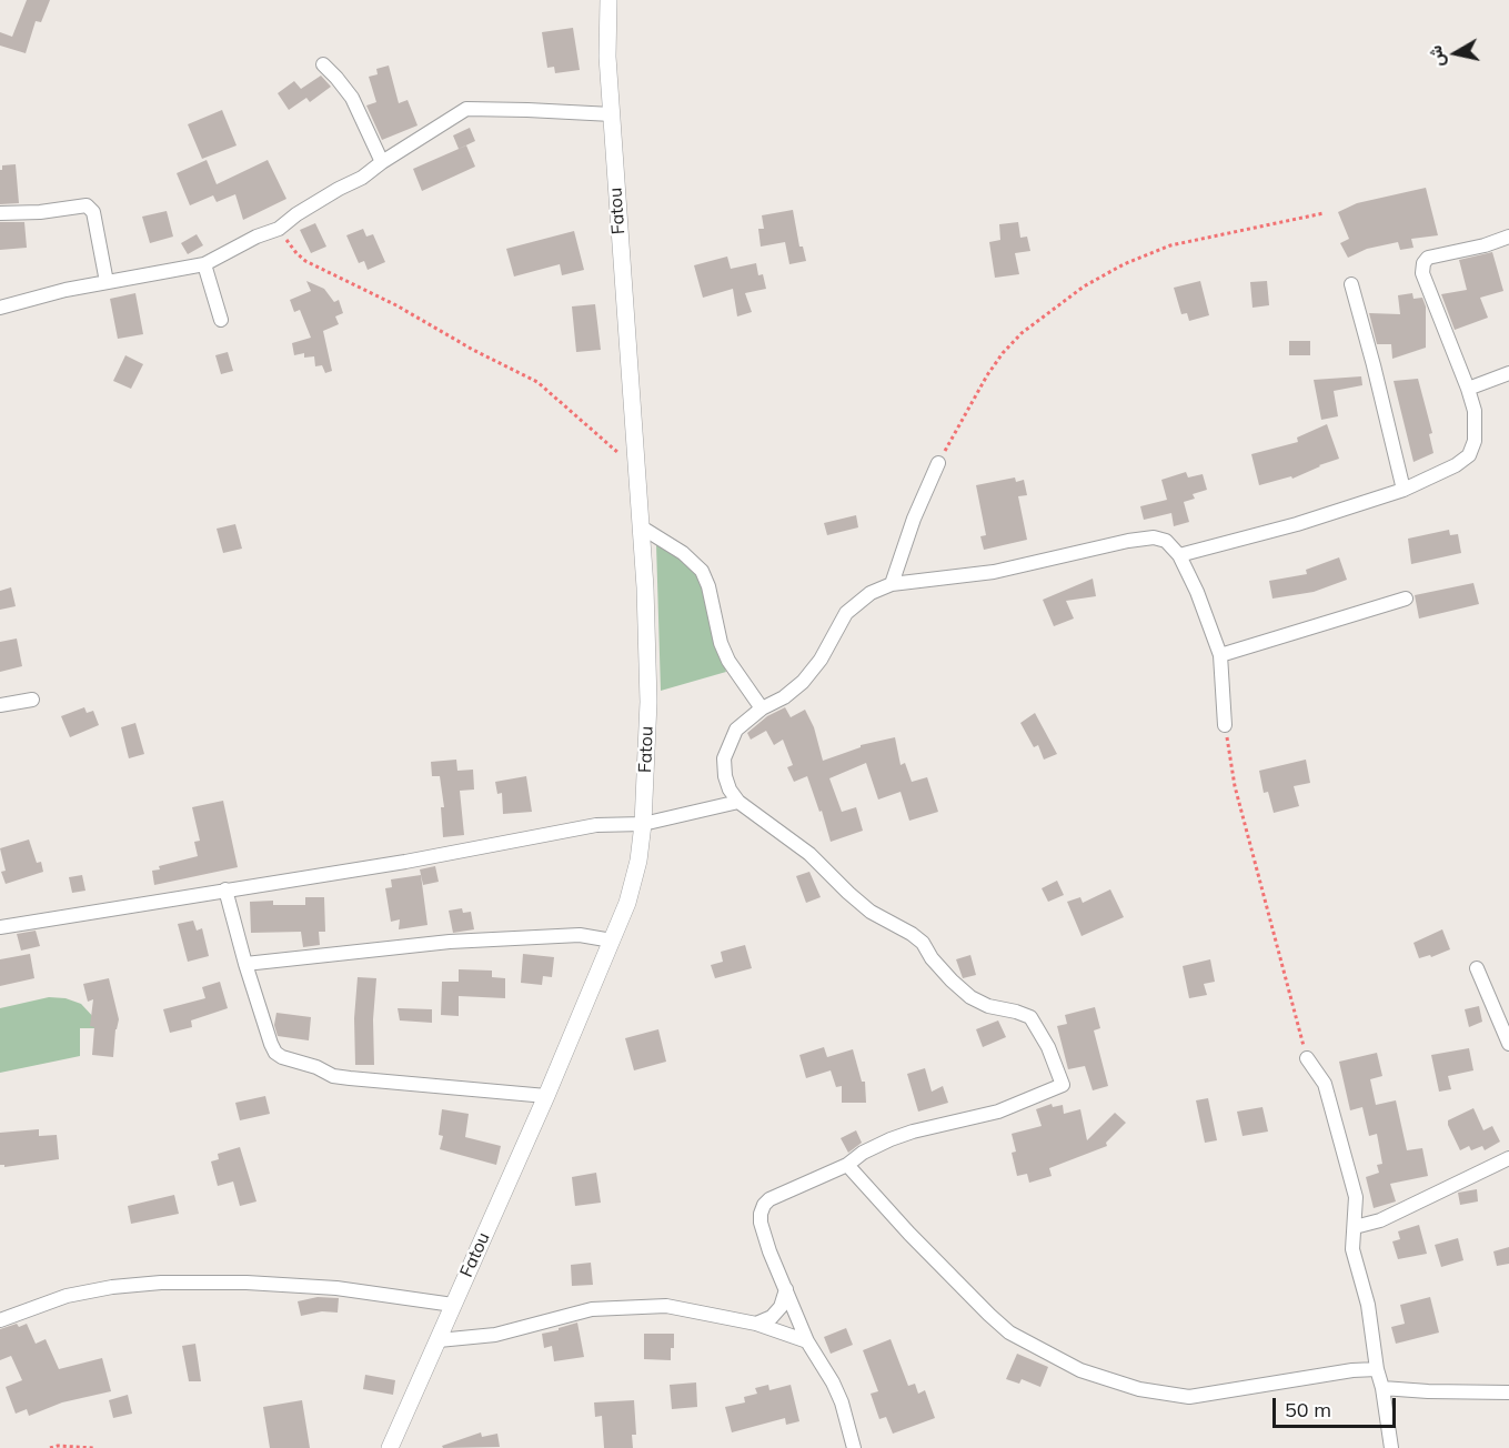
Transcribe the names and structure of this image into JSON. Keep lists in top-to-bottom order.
{
  "streets": {
    "street": ["Fatou"]
  },
  "scale_bar": "50 m",
  "north": "left"
}
